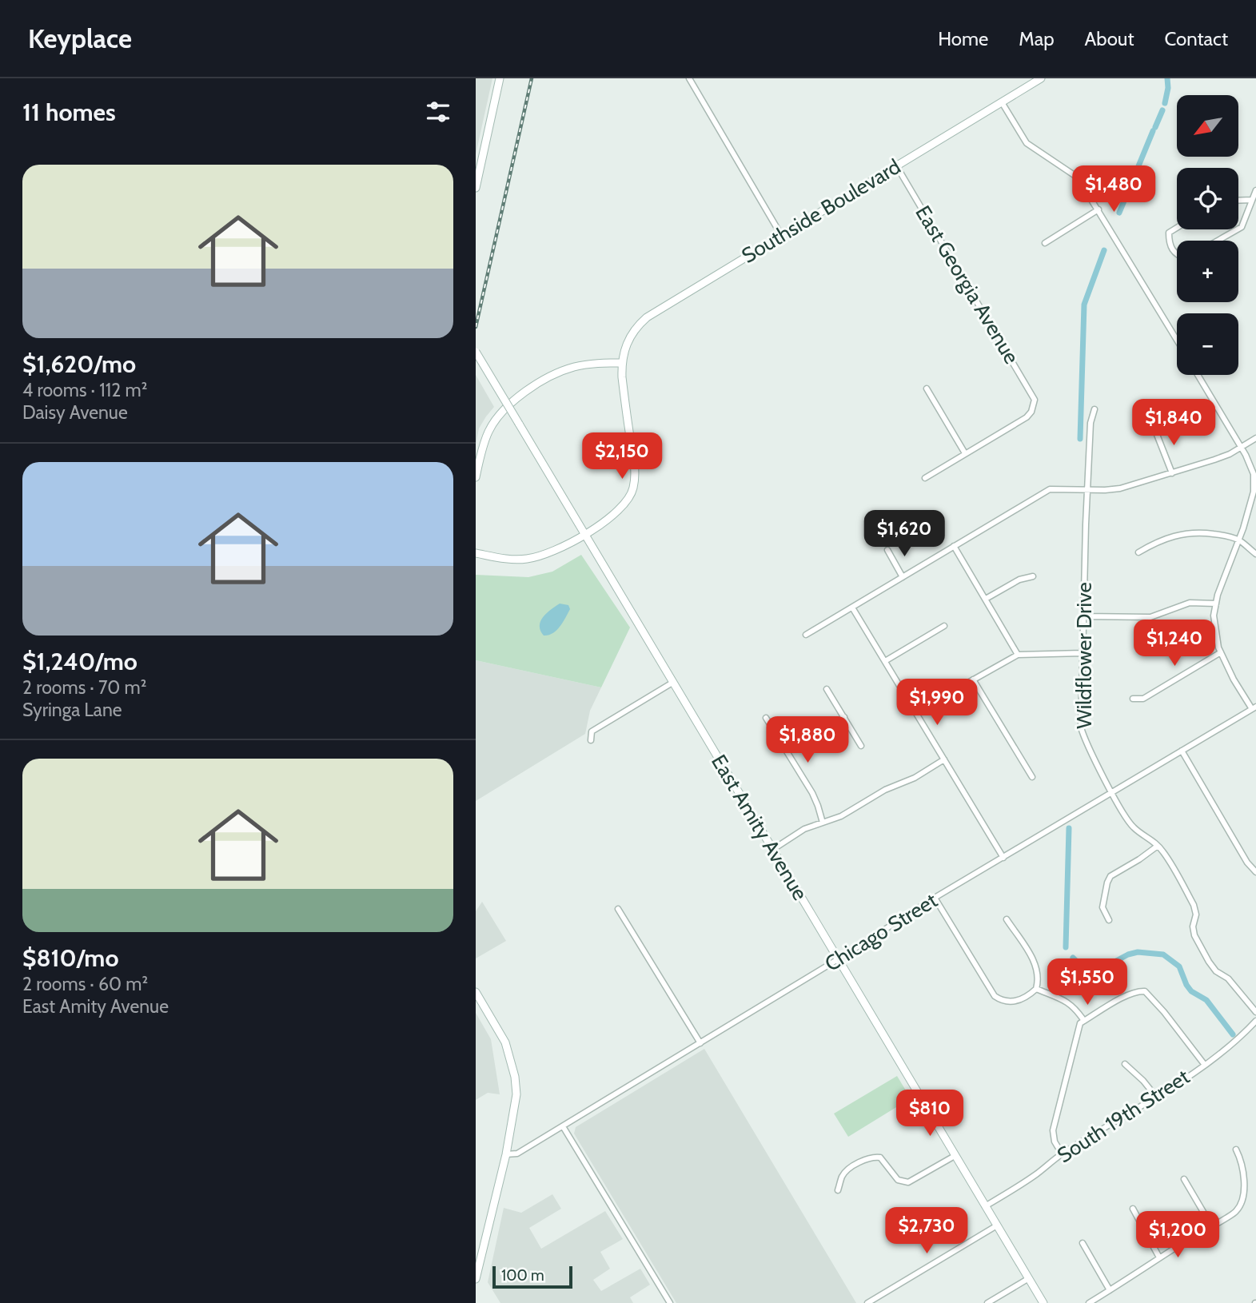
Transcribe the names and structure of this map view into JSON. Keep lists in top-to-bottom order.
{
  "streets": {
    "main road": ["Southside Boulevard", "East Amity Avenue"],
    "street": [
      "East Georgia Avenue",
      "Wildflower Drive",
      "Chicago Street",
      "South 19th Street"
    ]
  },
  "crossings": [
    ["Southside Boulevard", "East Georgia Avenue"],
    ["Wildflower Drive", "Chicago Street"],
    ["East Amity Avenue", "Chicago Street"],
    ["East Amity Avenue", "South 19th Street"]
  ],
  "scale_bar": "100 m",
  "north": "bottom left",
  "page": {
    "header": "Keyplace",
    "nav": [
      "Home",
      "Map",
      "About",
      "Contact"
    ],
    "heading": "11 homes",
    "map_buttons": ["+", "−"],
    "list": [
      {
        "name": "$1,620/mo",
        "note": "4 rooms · 112 m² · Daisy Avenue"
      },
      {
        "name": "$1,240/mo",
        "note": "2 rooms · 70 m² · Syringa Lane"
      },
      {
        "name": "$810/mo",
        "note": "2 rooms · 60 m² · East Amity Avenue"
      }
    ],
    "price": [
      "$1,480",
      "$1,840",
      "$2,150",
      "$1,620",
      "$1,240",
      "$1,990",
      "$1,880",
      "$1,550",
      "$810",
      "$2,730",
      "$1,200"
    ],
    "scale": "100 m"
  }
}
